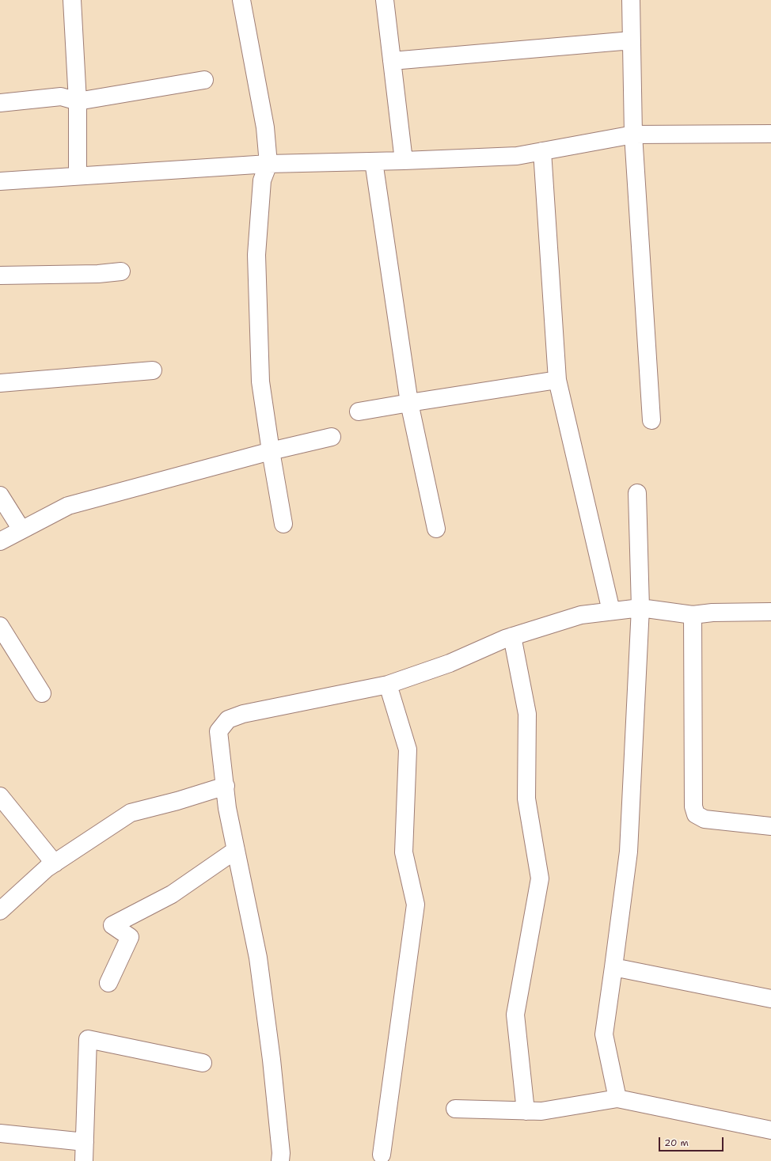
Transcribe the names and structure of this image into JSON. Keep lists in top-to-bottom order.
{
  "scale_bar": "20 m"
}
